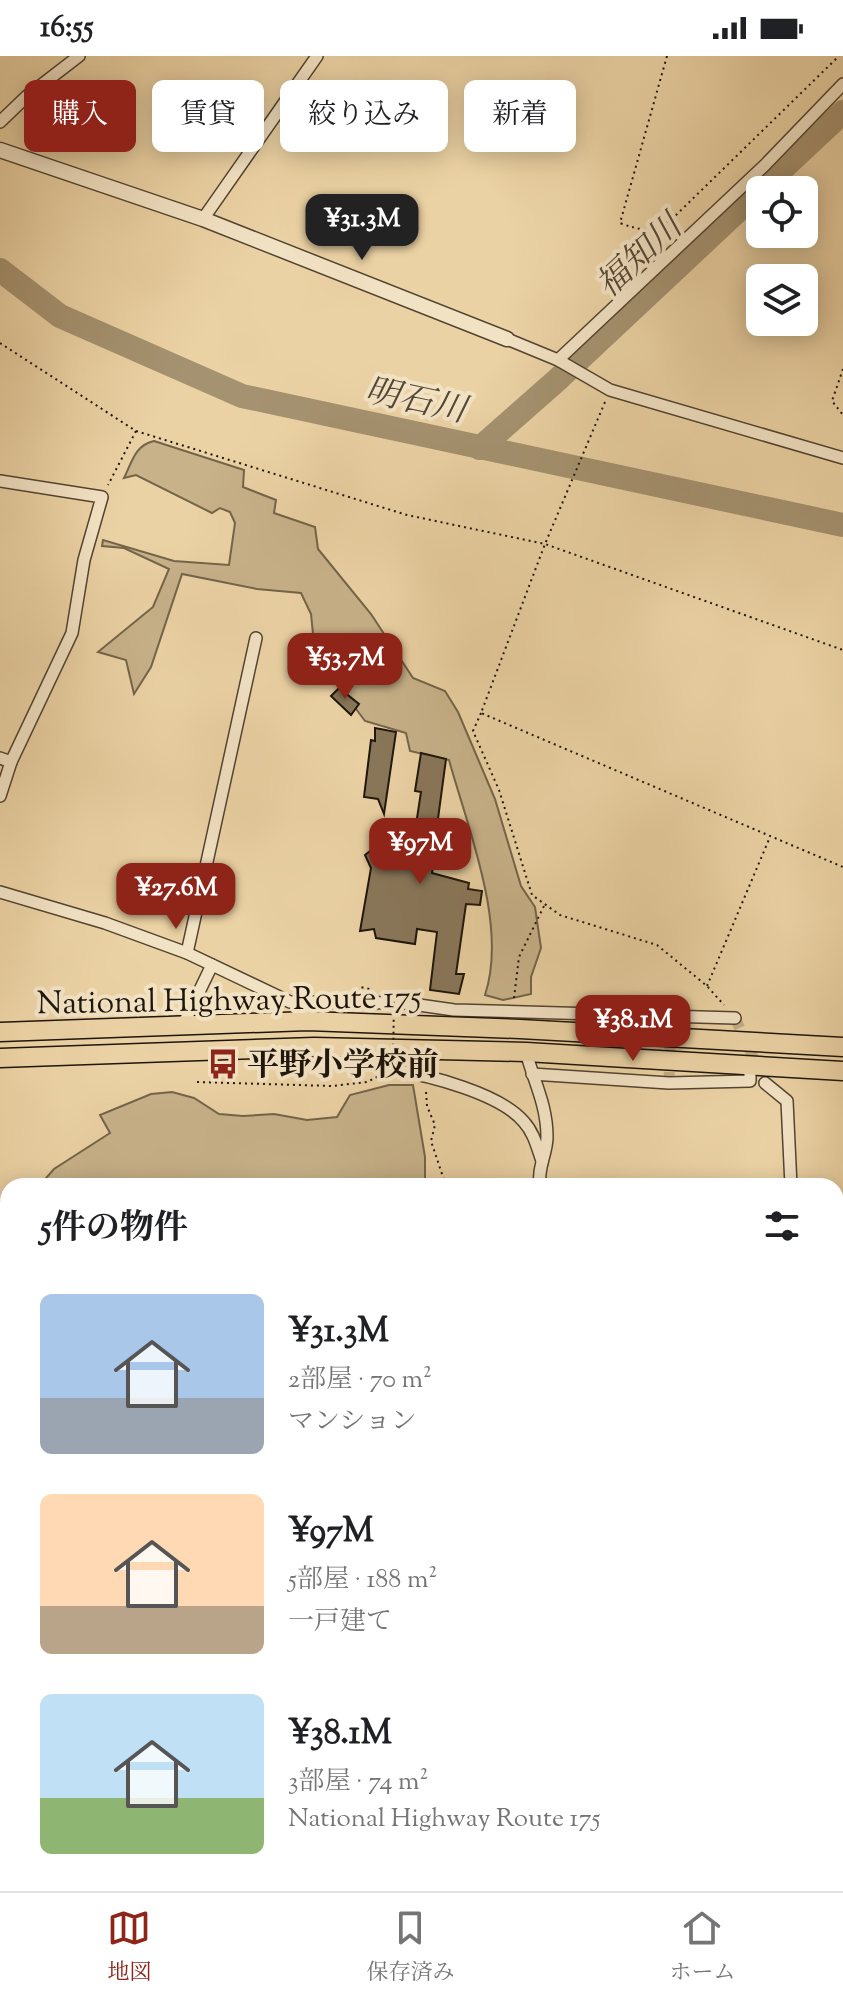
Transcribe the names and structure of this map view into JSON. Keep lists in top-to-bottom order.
{
  "streets": {
    "highway": ["National Highway Route 175"]
  },
  "water": ["福知川", "明石川"],
  "places": {
    "bus stop": ["平野小学校前"]
  },
  "page": {
    "status": "16:55",
    "chip": [
      "購入",
      "賃貸",
      "絞り込み",
      "新着"
    ],
    "price": [
      "¥31.3M",
      "¥53.7M",
      "¥97M",
      "¥27.6M",
      "¥38.1M"
    ],
    "heading": "5件の物件",
    "list": [
      {
        "name": "¥31.3M",
        "note": "2部屋 · 70 m² · マンション"
      },
      {
        "name": "¥97M",
        "note": "5部屋 · 188 m² · 一戸建て"
      },
      {
        "name": "¥38.1M",
        "note": "3部屋 · 74 m² · National Highway Route 175"
      }
    ],
    "tabs": ["地図", "保存済み", "ホーム"]
  }
}
